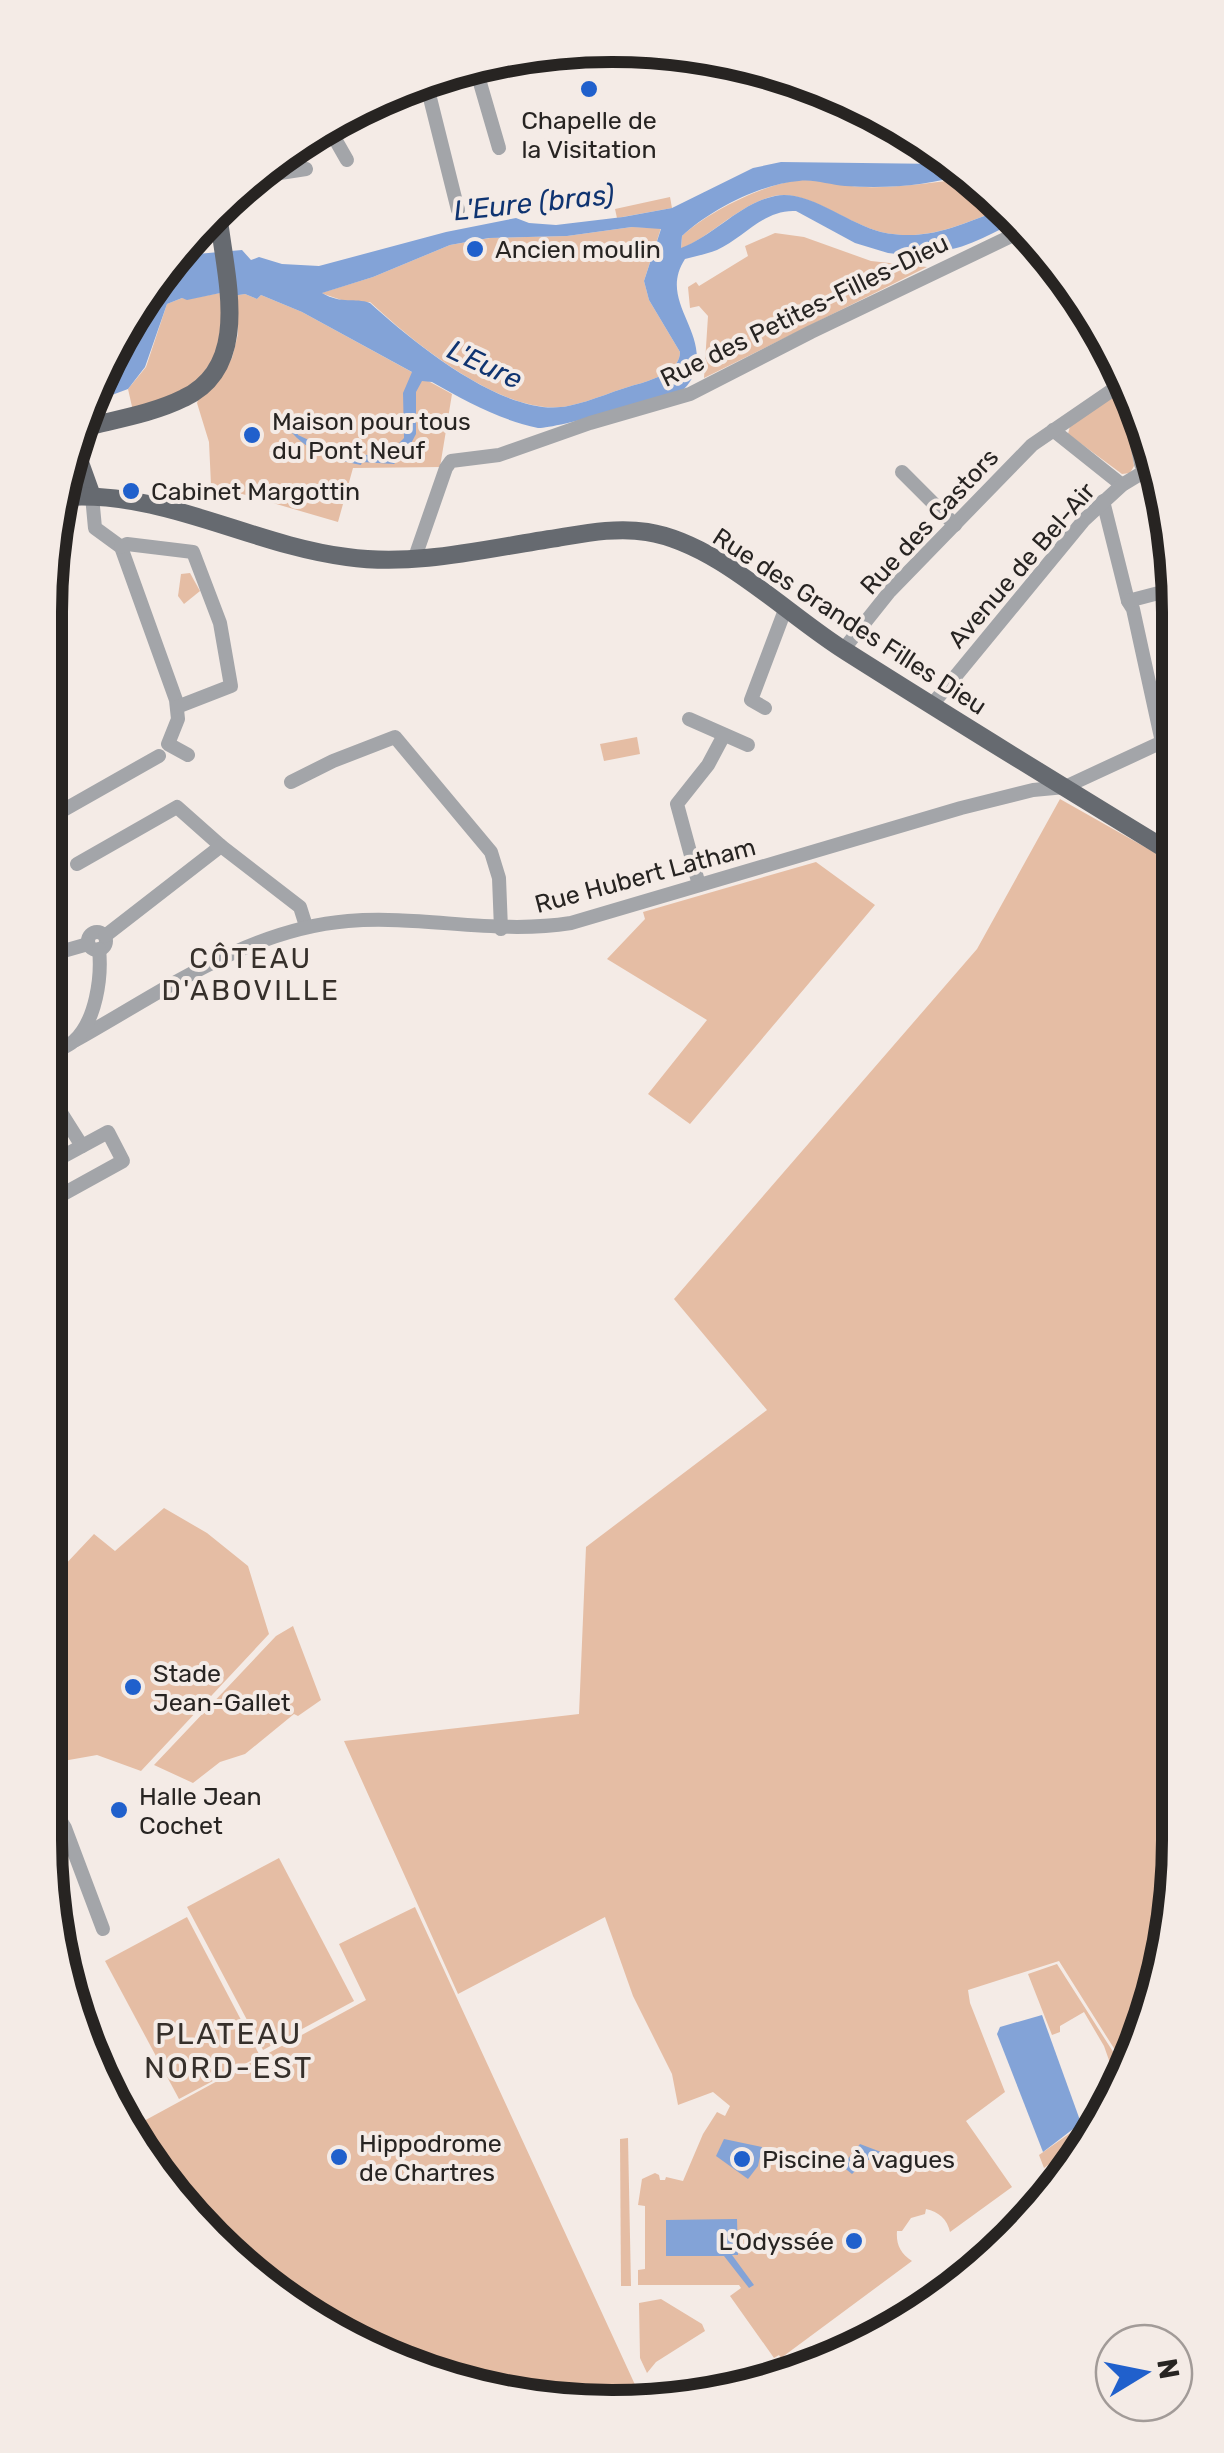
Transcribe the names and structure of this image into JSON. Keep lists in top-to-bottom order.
{
  "streets": {
    "main road": ["Rue des Grandes Filles Dieu"],
    "street": [
      "Rue des Petites-Filles-Dieu",
      "Rue des Castors",
      "Avenue de Bel-Air",
      "Rue Hubert Latham"
    ]
  },
  "crossings": [
    ["Rue des Petites-Filles-Dieu", "Rue des Grandes Filles Dieu"],
    ["Rue des Castors", "Rue des Grandes Filles Dieu"],
    ["Avenue de Bel-Air", "Rue des Grandes Filles Dieu"],
    ["Rue des Grandes Filles Dieu", "Rue Hubert Latham"]
  ],
  "districts": ["CÔTEAU D'ABOVILLE", "PLATEAU NORD-EST"],
  "water": ["L'Eure (bras)", "L'Eure"],
  "places": [
    "Chapelle de la Visitation",
    "Ancien moulin",
    "Maison pour tous du Pont Neuf",
    "Cabinet Margottin",
    "Stade Jean-Gallet",
    "Halle Jean Cochet",
    "Hippodrome de Chartres",
    "Piscine à vagues",
    "L'Odyssée"
  ],
  "north": "right"
}
